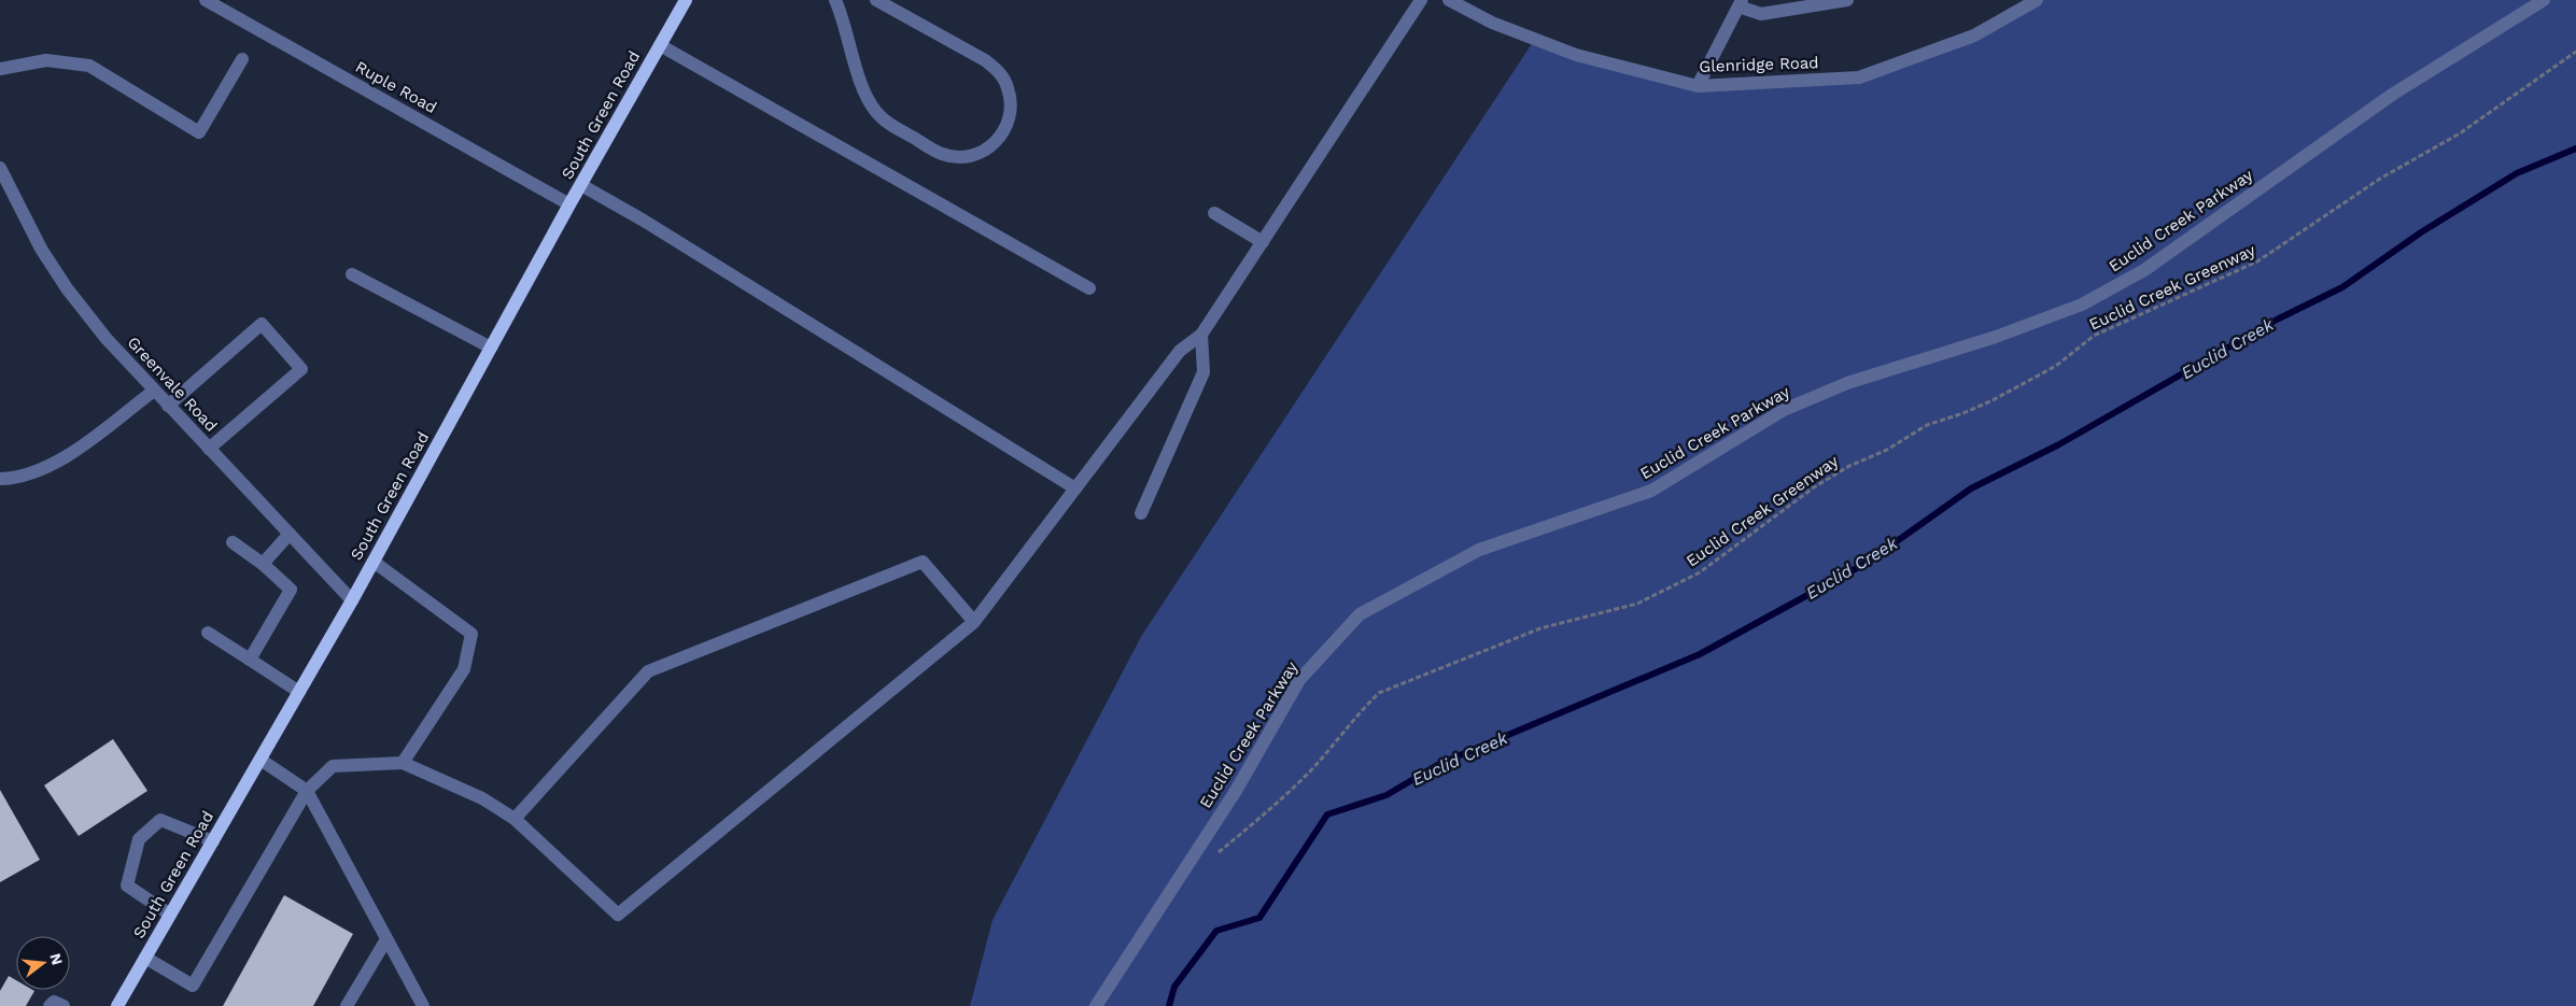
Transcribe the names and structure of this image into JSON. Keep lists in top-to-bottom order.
{
  "streets": {
    "main road": ["South Green Road"],
    "street": [
      "Glenridge Road",
      "Ruple Road",
      "Euclid Creek Parkway",
      "Greenvale Road"
    ],
    "path": ["Euclid Creek Greenway"]
  },
  "crossings": [
    ["Ruple Road", "South Green Road"],
    ["South Green Road", "Greenvale Road"]
  ],
  "water": ["Euclid Creek"],
  "north": "right"
}
